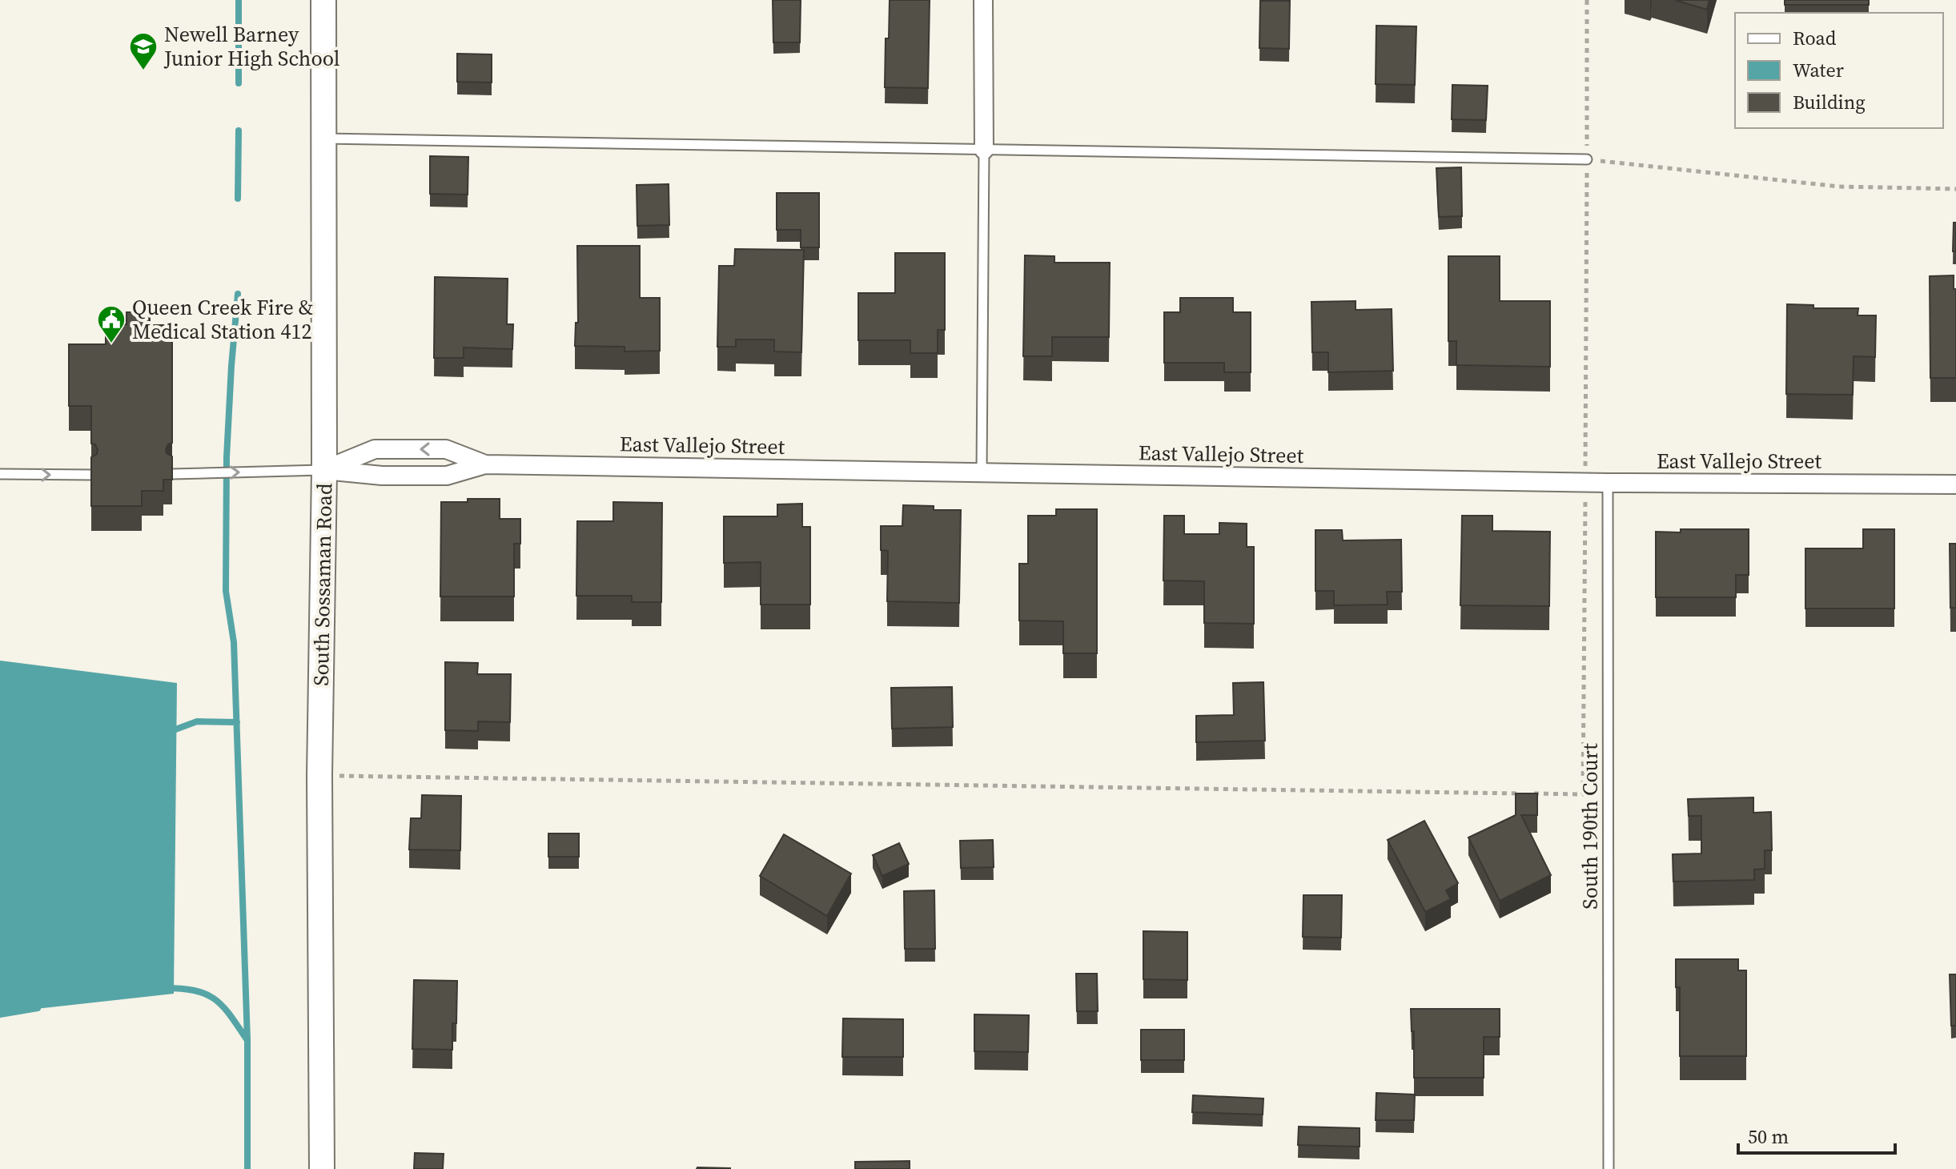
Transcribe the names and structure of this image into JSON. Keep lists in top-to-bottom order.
{
  "streets": {
    "main road": ["South Sossaman Road"],
    "street": ["East Vallejo Street"],
    "lane": ["South 190th Court"]
  },
  "crossings": [
    ["East Vallejo Street", "South Sossaman Road"],
    ["East Vallejo Street", "South 190th Court"]
  ],
  "places": {
    "school or university": ["Newell Barney Junior High School"],
    "public building": ["Queen Creek Fire & Medical Station 412"]
  },
  "legend": ["Road", "Water", "Building"],
  "scale_bar": "50 m"
}
